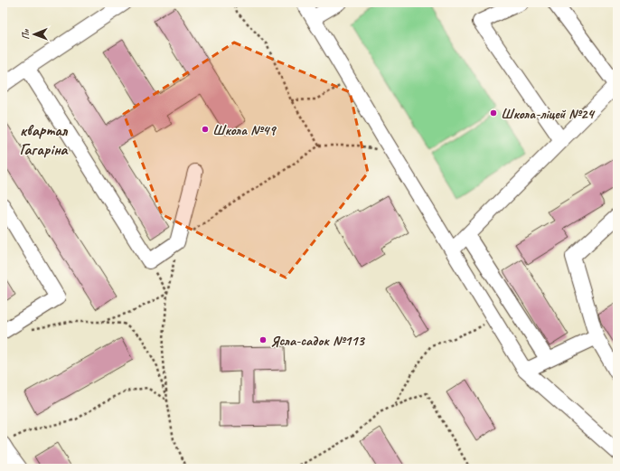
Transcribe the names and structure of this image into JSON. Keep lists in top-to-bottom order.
{
  "districts": ["квартал Гагаріна"],
  "places": ["Школа-ліцей №24", "Школа №49", "Ясла-садок №113"],
  "north": "left"
}
